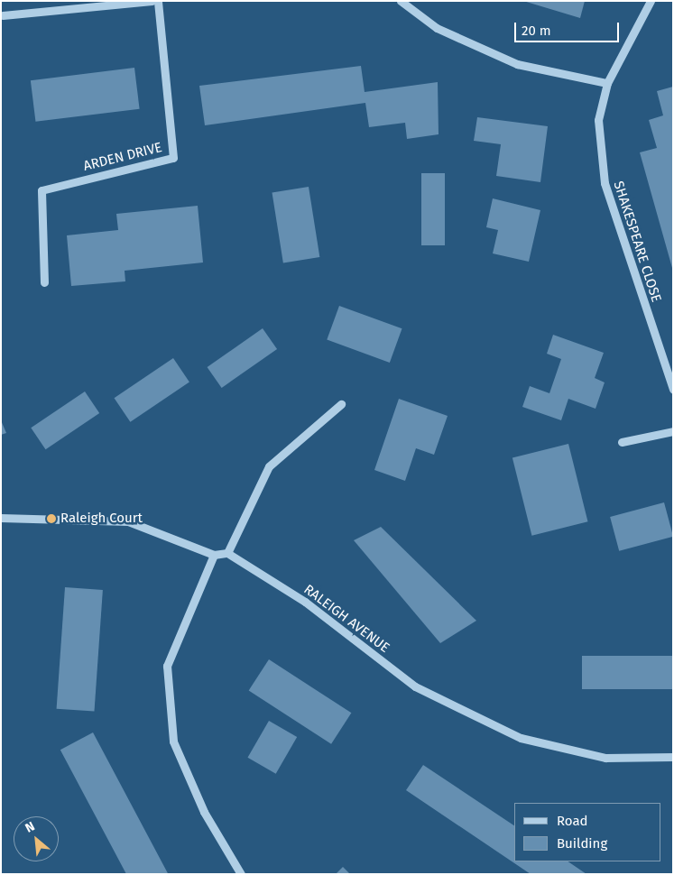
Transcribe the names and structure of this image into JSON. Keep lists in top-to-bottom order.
{
  "streets": {
    "street": ["ARDEN DRIVE", "SHAKESPEARE CLOSE", "RALEIGH AVENUE"]
  },
  "places": ["Raleigh Court"],
  "legend": ["Road", "Building"],
  "scale_bar": "20 m",
  "north": "top left"
}
